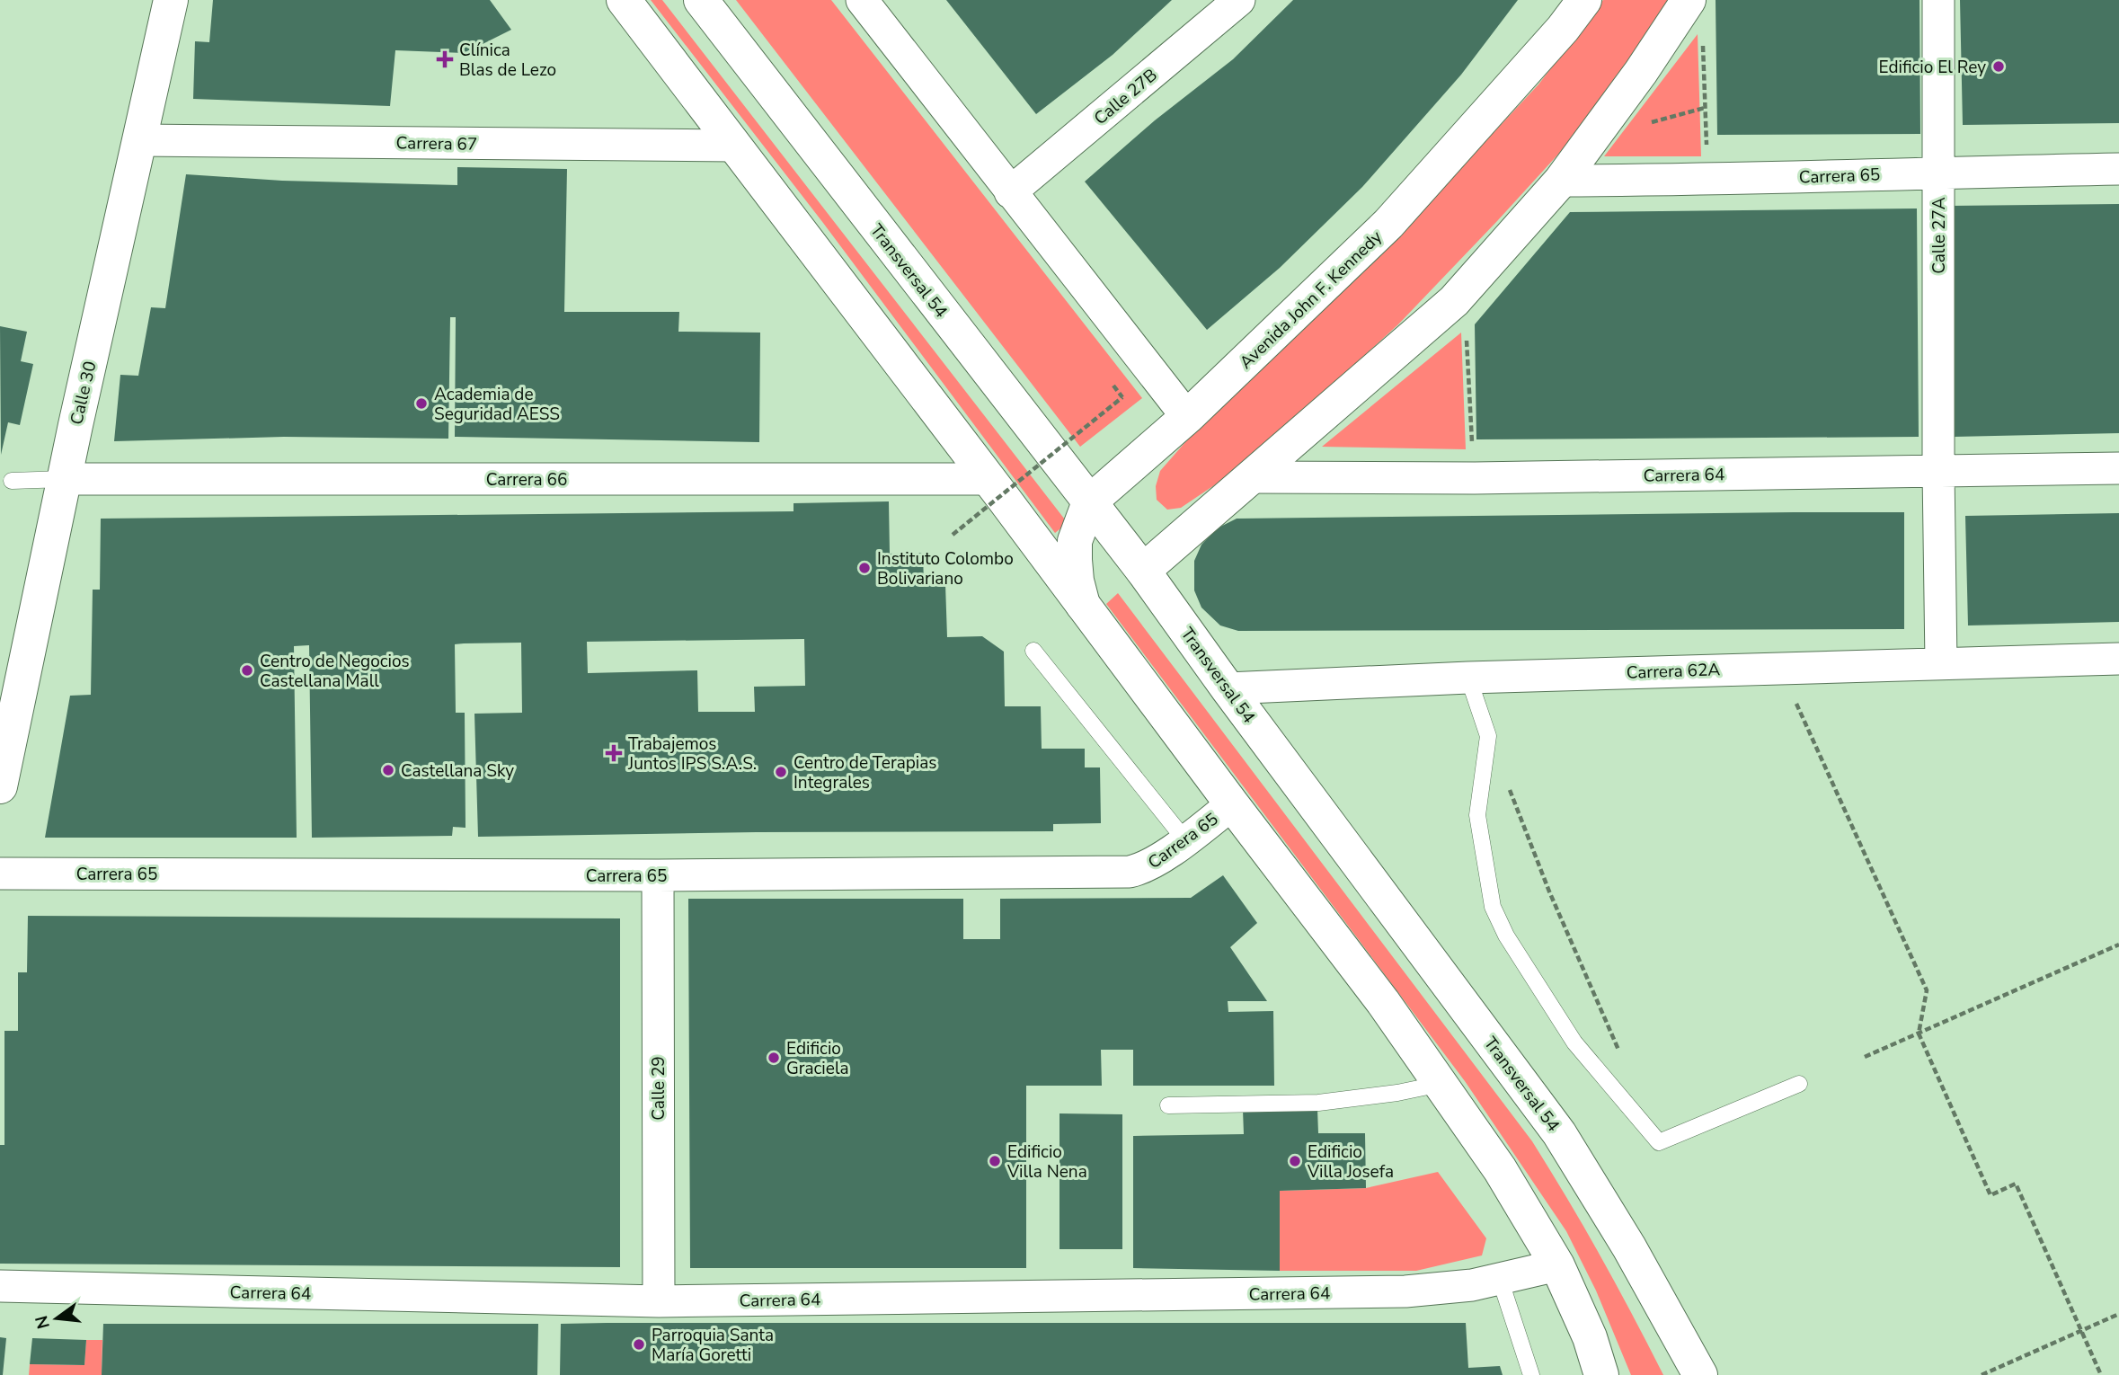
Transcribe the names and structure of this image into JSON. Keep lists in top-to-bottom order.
{
  "streets": {
    "main road": ["Transversal 54", "Avenida John F. Kennedy", "Calle 30"],
    "street": [
      "Calle 27B",
      "Carrera 67",
      "Carrera 65",
      "Calle 27A",
      "Carrera 64",
      "Carrera 66",
      "Carrera 62A",
      "Calle 29"
    ]
  },
  "crossings": [
    ["Carrera 67", "Calle 30"],
    ["Carrera 65", "Calle 27A"],
    ["Carrera 65", "Calle 29"],
    ["Calle 27A", "Carrera 64"],
    ["Calle 27A", "Carrera 62A"],
    ["Transversal 54", "Avenida John F. Kennedy"],
    ["Transversal 54", "Carrera 62A"],
    ["Calle 30", "Carrera 66"],
    ["Carrera 64", "Calle 29"]
  ],
  "places": {
    "health": ["Clínica Blas de Lezo", "Trabajemos Juntos IPS S.A.S."],
    "other": [
      "Edificio El Rey",
      "Academia de Seguridad AESS",
      "Instituto Colombo Bolivariano",
      "Centro de Negocios Castellana Mall",
      "Castellana Sky",
      "Centro de Terapias Integrales",
      "Edificio Graciela",
      "Edificio Villa Nena",
      "Edificio Villa Josefa",
      "Parroquia Santa María Goretti"
    ]
  },
  "north": "left"
}
